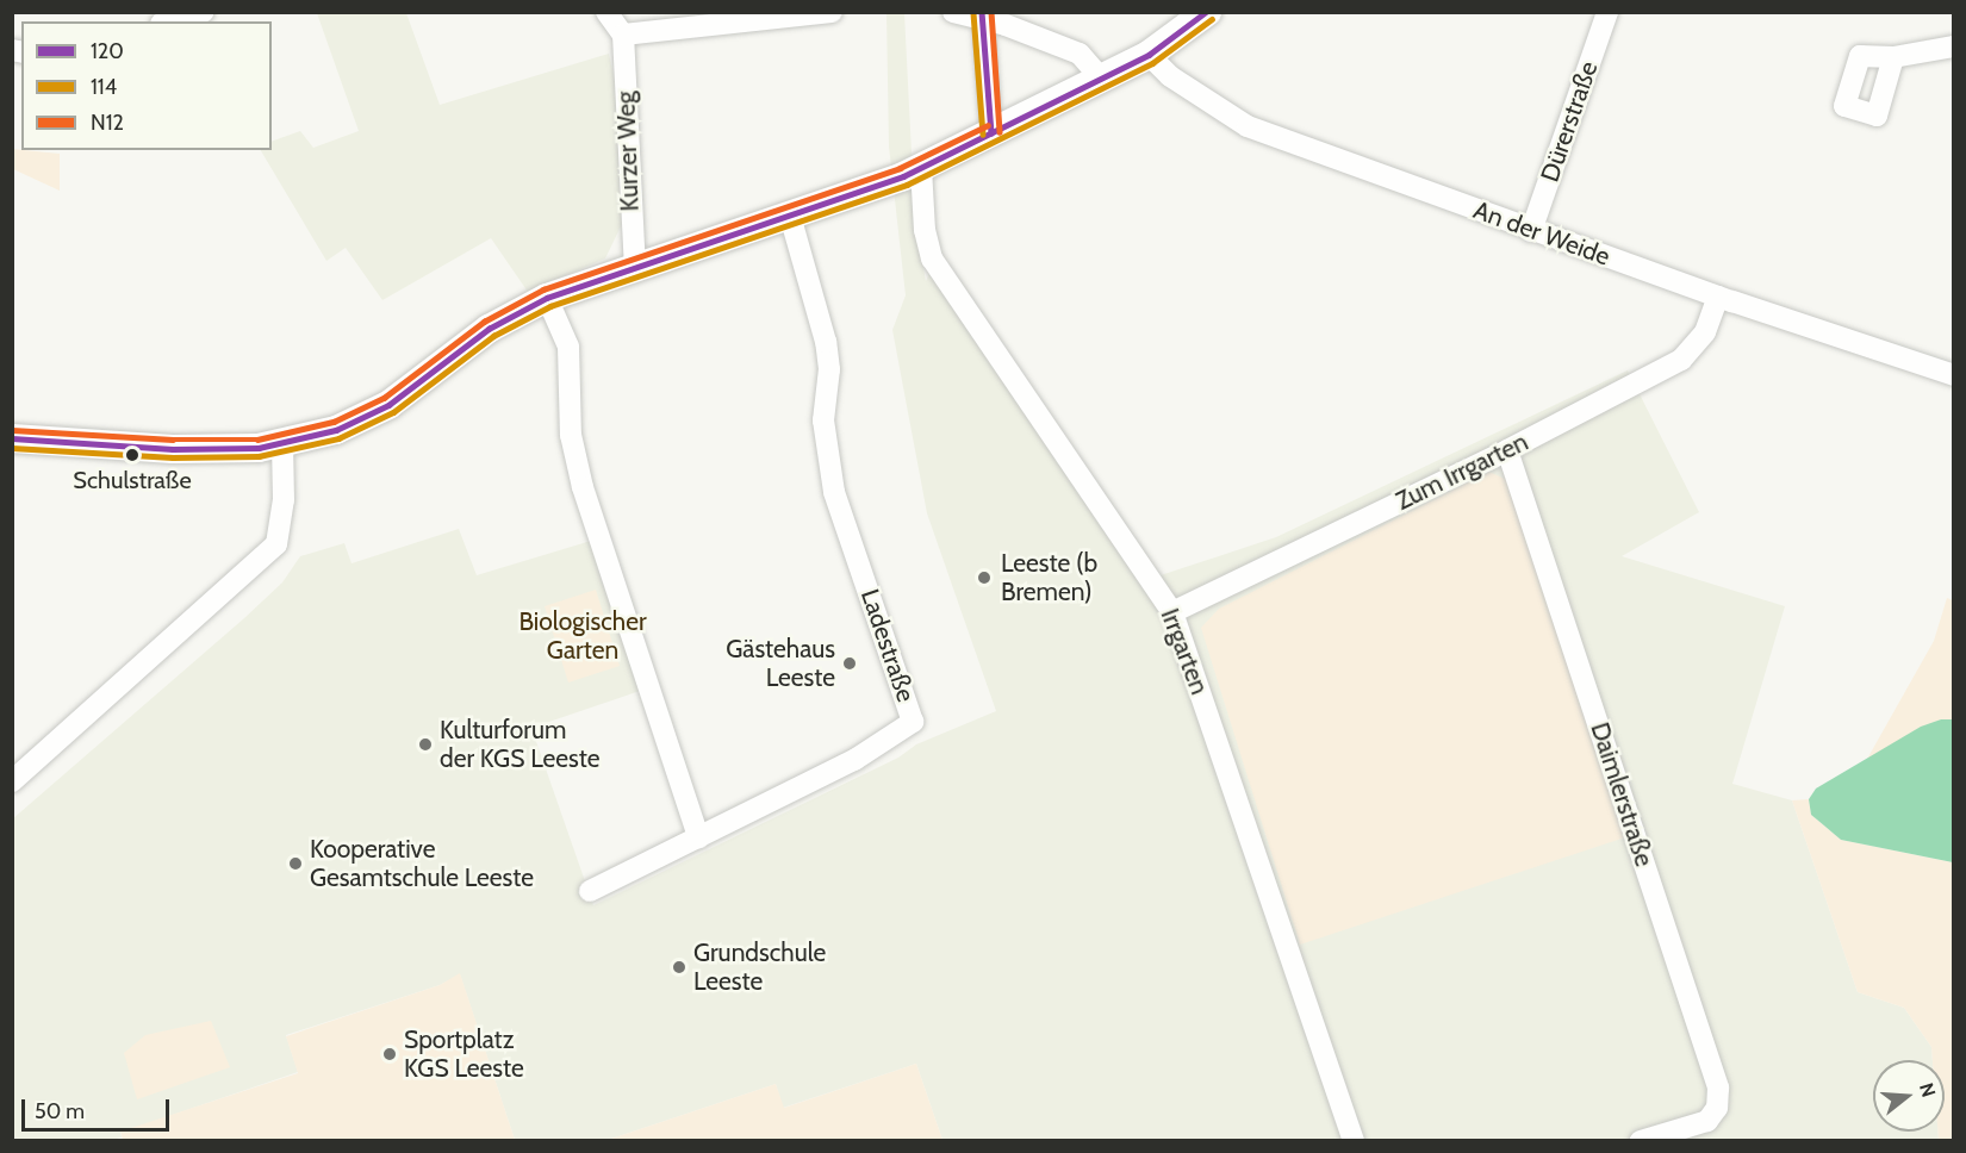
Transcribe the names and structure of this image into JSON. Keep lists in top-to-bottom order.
{
  "streets": {
    "street": [
      "Dürerstraße",
      "Kurzer Weg",
      "An der Weide",
      "Zum Irrgarten",
      "Ladestraße",
      "Irrgarten",
      "Daimlerstraße"
    ]
  },
  "crossings": [
    ["Dürerstraße", "An der Weide"],
    ["An der Weide", "Zum Irrgarten"],
    ["Zum Irrgarten", "Irrgarten"],
    ["Zum Irrgarten", "Daimlerstraße"]
  ],
  "parks": ["Biologischer Garten"],
  "places": [
    "Schulstraße",
    "Leeste (b Bremen)",
    "Gästehaus Leeste",
    "Kulturforum der KGS Leeste",
    "Kooperative Gesamtschule Leeste",
    "Grundschule Leeste",
    "Sportplatz KGS Leeste"
  ],
  "lines": ["transit line 120", "transit line N12", "transit line 114"],
  "legend": ["120", "114", "N12"],
  "scale_bar": "50 m",
  "north": "right"
}
